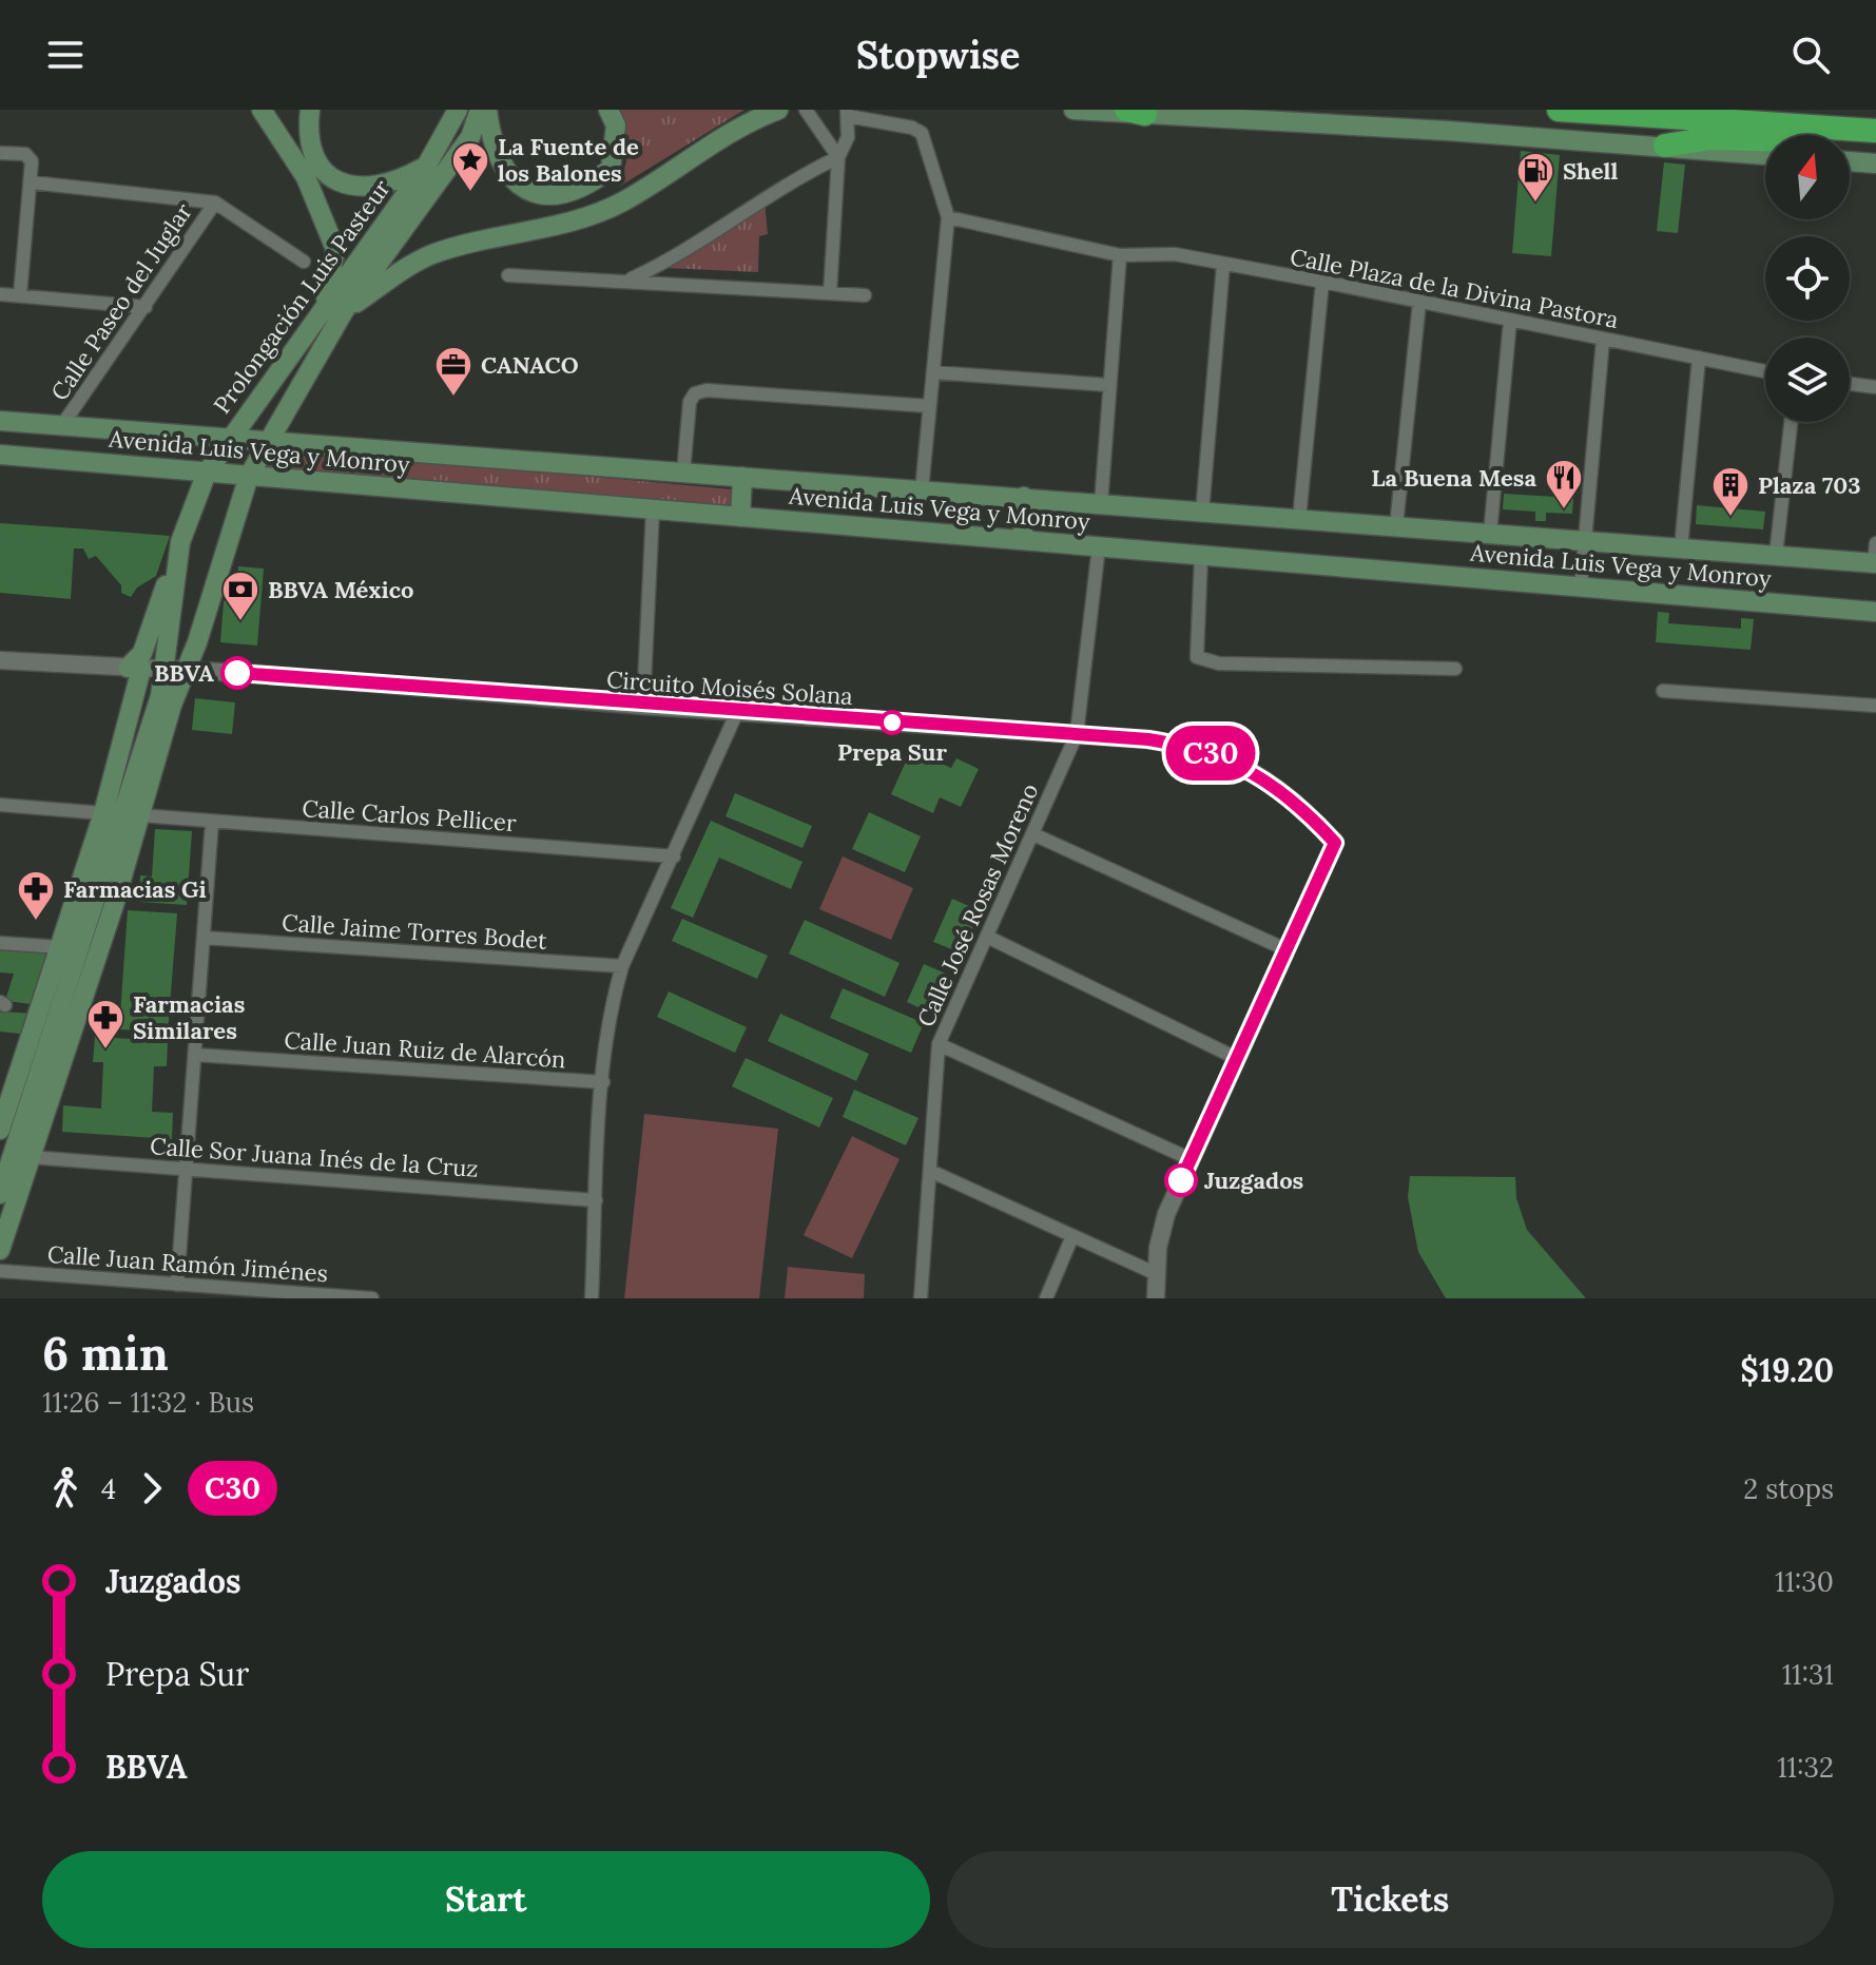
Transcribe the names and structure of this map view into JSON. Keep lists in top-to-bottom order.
{
  "streets": {
    "main road": ["Prolongación Luis Pasteur", "Avenida Luis Vega y Monroy"],
    "street": [
      "Calle Plaza de la Divina Pastora",
      "Calle Paseo del Juglar",
      "Circuito Moisés Solana",
      "Calle Carlos Pellicer",
      "Calle José Rosas Moreno",
      "Calle Jaime Torres Bodet",
      "Calle Juan Ruiz de Alarcón",
      "Calle Sor Juana Inés de la Cruz",
      "Calle Juan Ramón Jiménes"
    ]
  },
  "crossings": [
    ["Prolongación Luis Pasteur", "Avenida Luis Vega y Monroy"],
    ["Prolongación Luis Pasteur", "Circuito Moisés Solana"],
    ["Prolongación Luis Pasteur", "Calle Carlos Pellicer"],
    ["Prolongación Luis Pasteur", "Calle Sor Juana Inés de la Cruz"],
    ["Calle Paseo del Juglar", "Avenida Luis Vega y Monroy"],
    ["Avenida Luis Vega y Monroy", "Calle José Rosas Moreno"],
    ["Circuito Moisés Solana", "Calle José Rosas Moreno"]
  ],
  "places": {
    "place": ["La Fuente de los Balones"],
    "fuel station": ["Shell"],
    "office": ["CANACO"],
    "restaurant": ["La Buena Mesa"],
    "building": ["Plaza 703"],
    "bank": ["BBVA México"],
    "other": ["BBVA", "Prepa Sur", "Juzgados"],
    "pharmacy": ["Farmacias Gi", "Farmacias Similares"]
  },
  "lines": ["bus line C30"],
  "north": "top",
  "page": {
    "header": "Stopwise",
    "on_map": "C30",
    "heading": ["6 min", "11:26 – 11:32 · Bus", "$19.20"],
    "legs": ["4", "C30", "2 stops"],
    "list": [
      {
        "name": "Juzgados",
        "value": "11:30"
      },
      {
        "name": "Prepa Sur",
        "value": "11:31"
      },
      {
        "name": "BBVA",
        "value": "11:32"
      }
    ],
    "buttons": ["Start", "Tickets"]
  }
}
